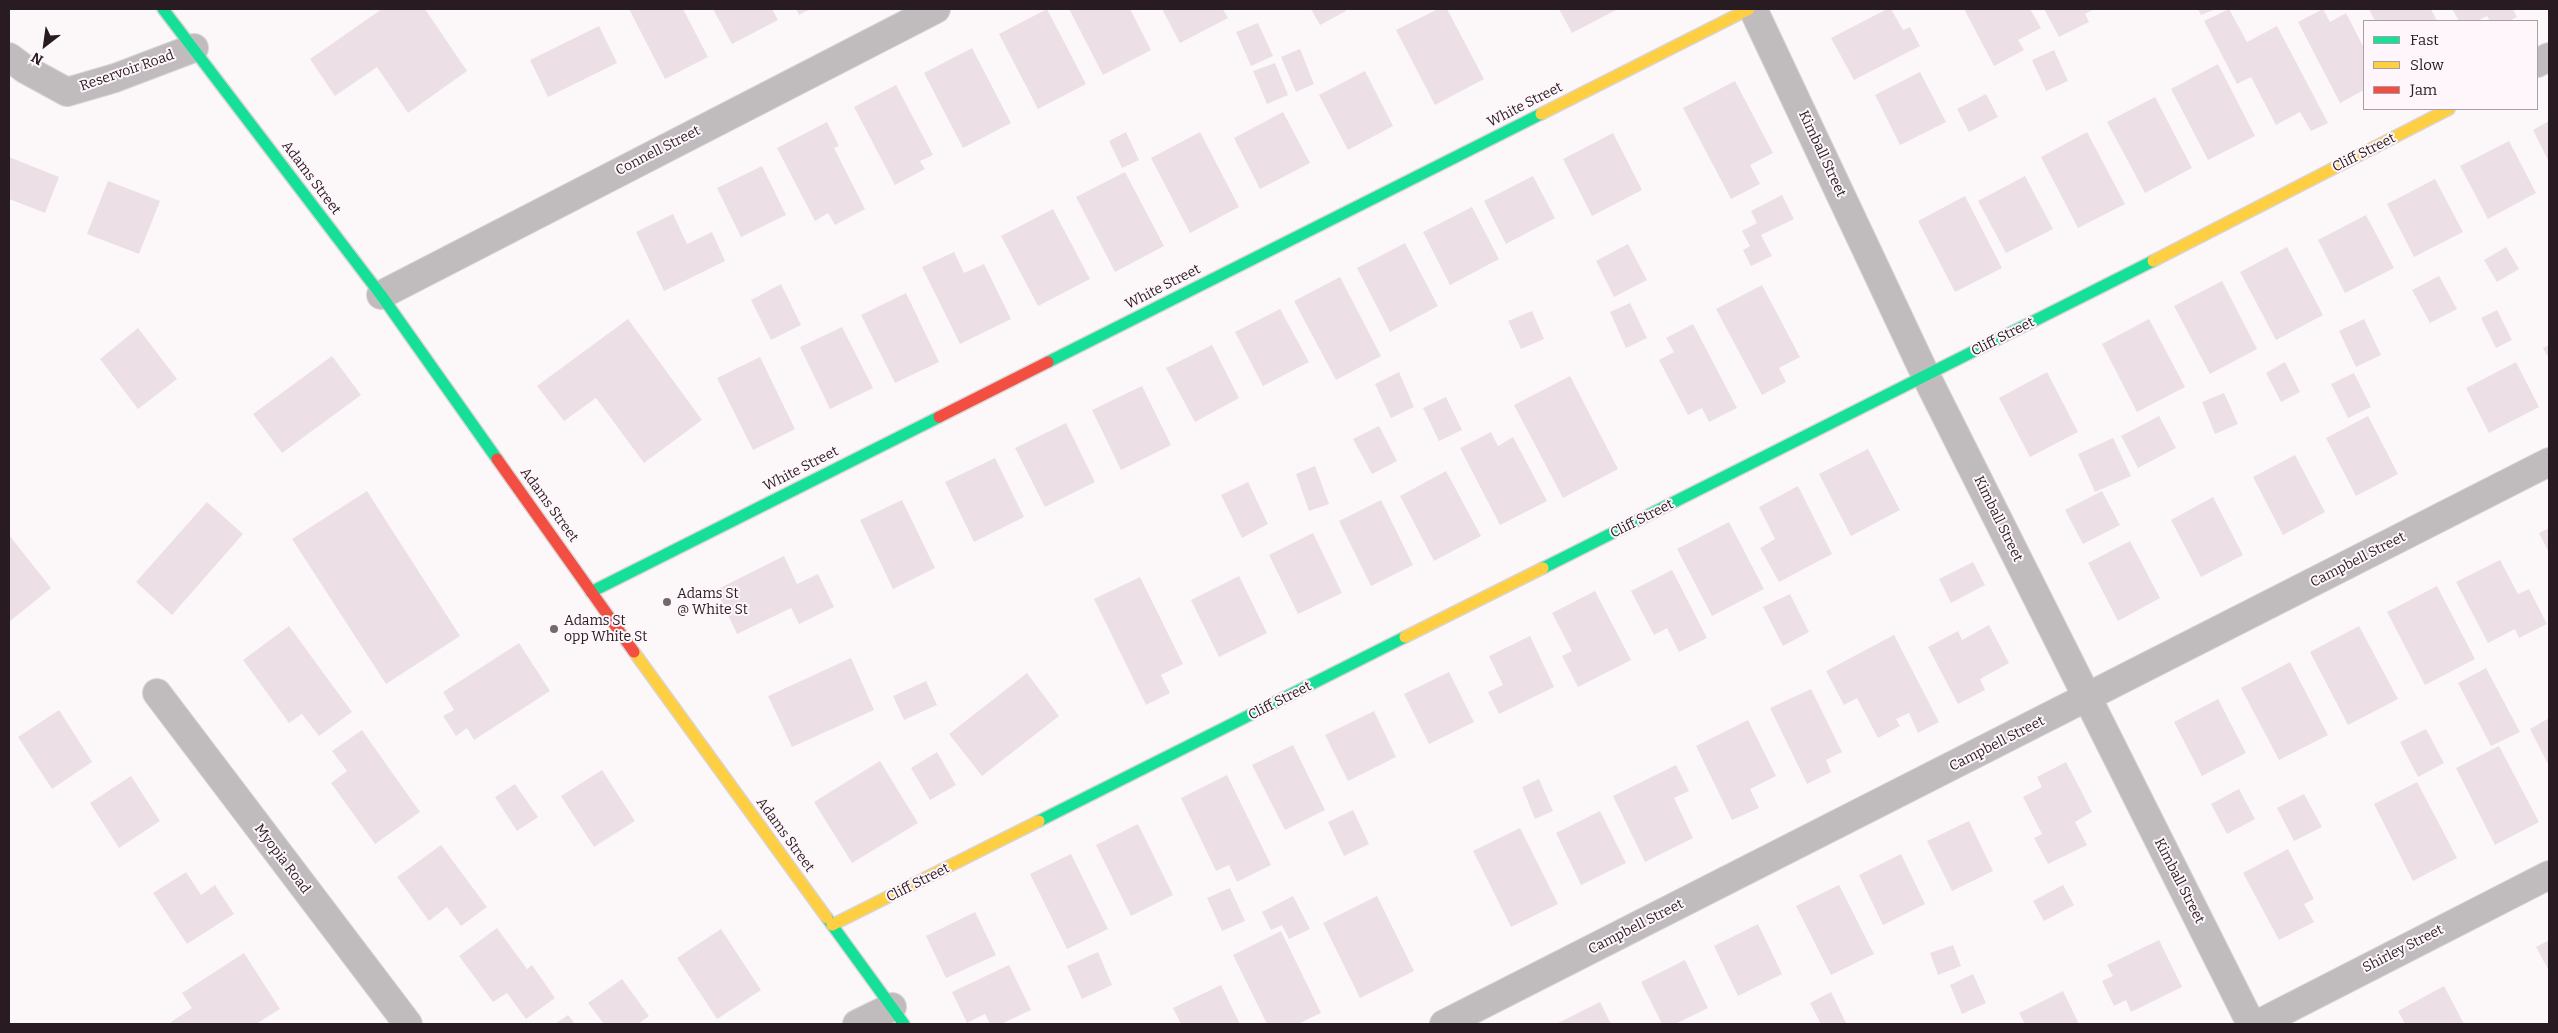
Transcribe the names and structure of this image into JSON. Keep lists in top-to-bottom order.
{
  "streets": {
    "street": [
      "Reservoir Road",
      "White Street",
      "Connell Street",
      "Cliff Street",
      "Kimball Street",
      "Adams Street",
      "Campbell Street",
      "Myopia Road",
      "Shirley Street"
    ]
  },
  "crossings": [
    ["Reservoir Road", "Adams Street"],
    ["White Street", "Kimball Street"],
    ["White Street", "Adams Street"],
    ["Connell Street", "Adams Street"],
    ["Cliff Street", "Kimball Street"],
    ["Cliff Street", "Adams Street"],
    ["Kimball Street", "Campbell Street"]
  ],
  "places": ["Adams St @ White St", "Adams St opp White St"],
  "legend": ["Fast", "Slow", "Jam"],
  "north": "bottom left"
}
